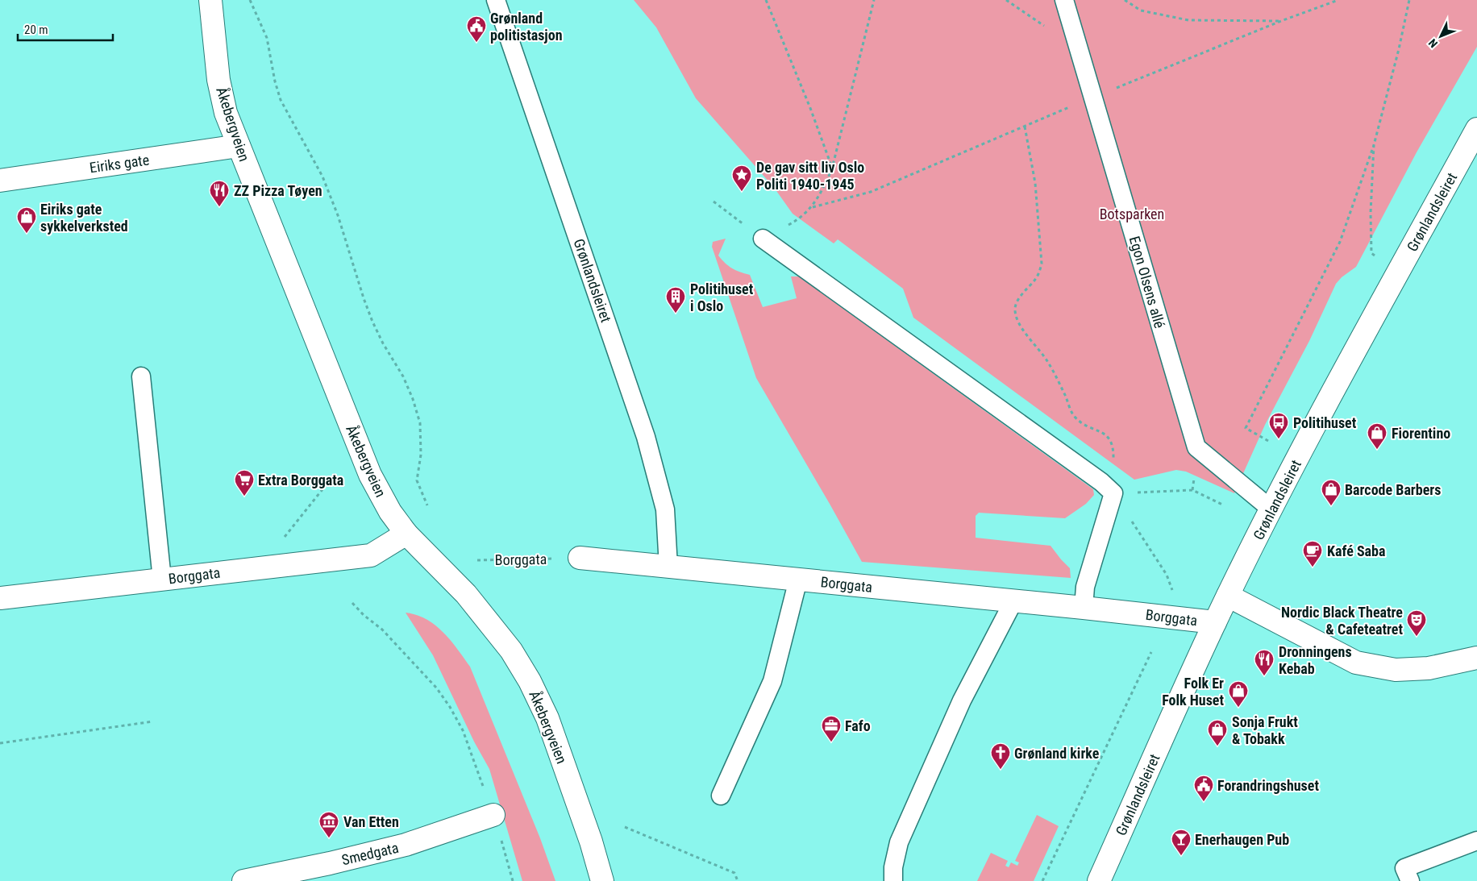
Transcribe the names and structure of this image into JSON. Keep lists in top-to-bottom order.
{
  "streets": {
    "street": [
      "Åkebergveien",
      "Eiriks gate",
      "Grønlandsleiret",
      "Borggata",
      "Smedgata"
    ],
    "lane": ["Egon Olsens allé"]
  },
  "crossings": [
    ["Åkebergveien", "Eiriks gate"],
    ["Åkebergveien", "Borggata"],
    ["Grønlandsleiret", "Egon Olsens allé"],
    ["Grønlandsleiret", "Borggata"]
  ],
  "parks": ["Botsparken"],
  "places": {
    "public building": ["Grønland politistasjon", "Forandringshuset"],
    "place": ["De gav sitt liv Oslo Politi 1940-1945"],
    "restaurant": ["ZZ Pizza Tøyen", "Dronningens Kebab"],
    "shop": [
      "Eiriks gate sykkelverksted",
      "Fiorentino",
      "Barcode Barbers",
      "Folk Er Folk Huset",
      "Sonja Frukt & Tobakk"
    ],
    "building": ["Politihuset i Oslo"],
    "bus stop": ["Politihuset"],
    "supermarket": ["Extra Borggata"],
    "cafe": ["Kafé Saba"],
    "theatre": ["Nordic Black Theatre & Cafeteatret"],
    "office": ["Fafo"],
    "church": ["Grønland kirke"],
    "museum": ["Van Etten"],
    "bar": ["Enerhaugen Pub"]
  },
  "scale_bar": "20 m",
  "north": "bottom left"
}
